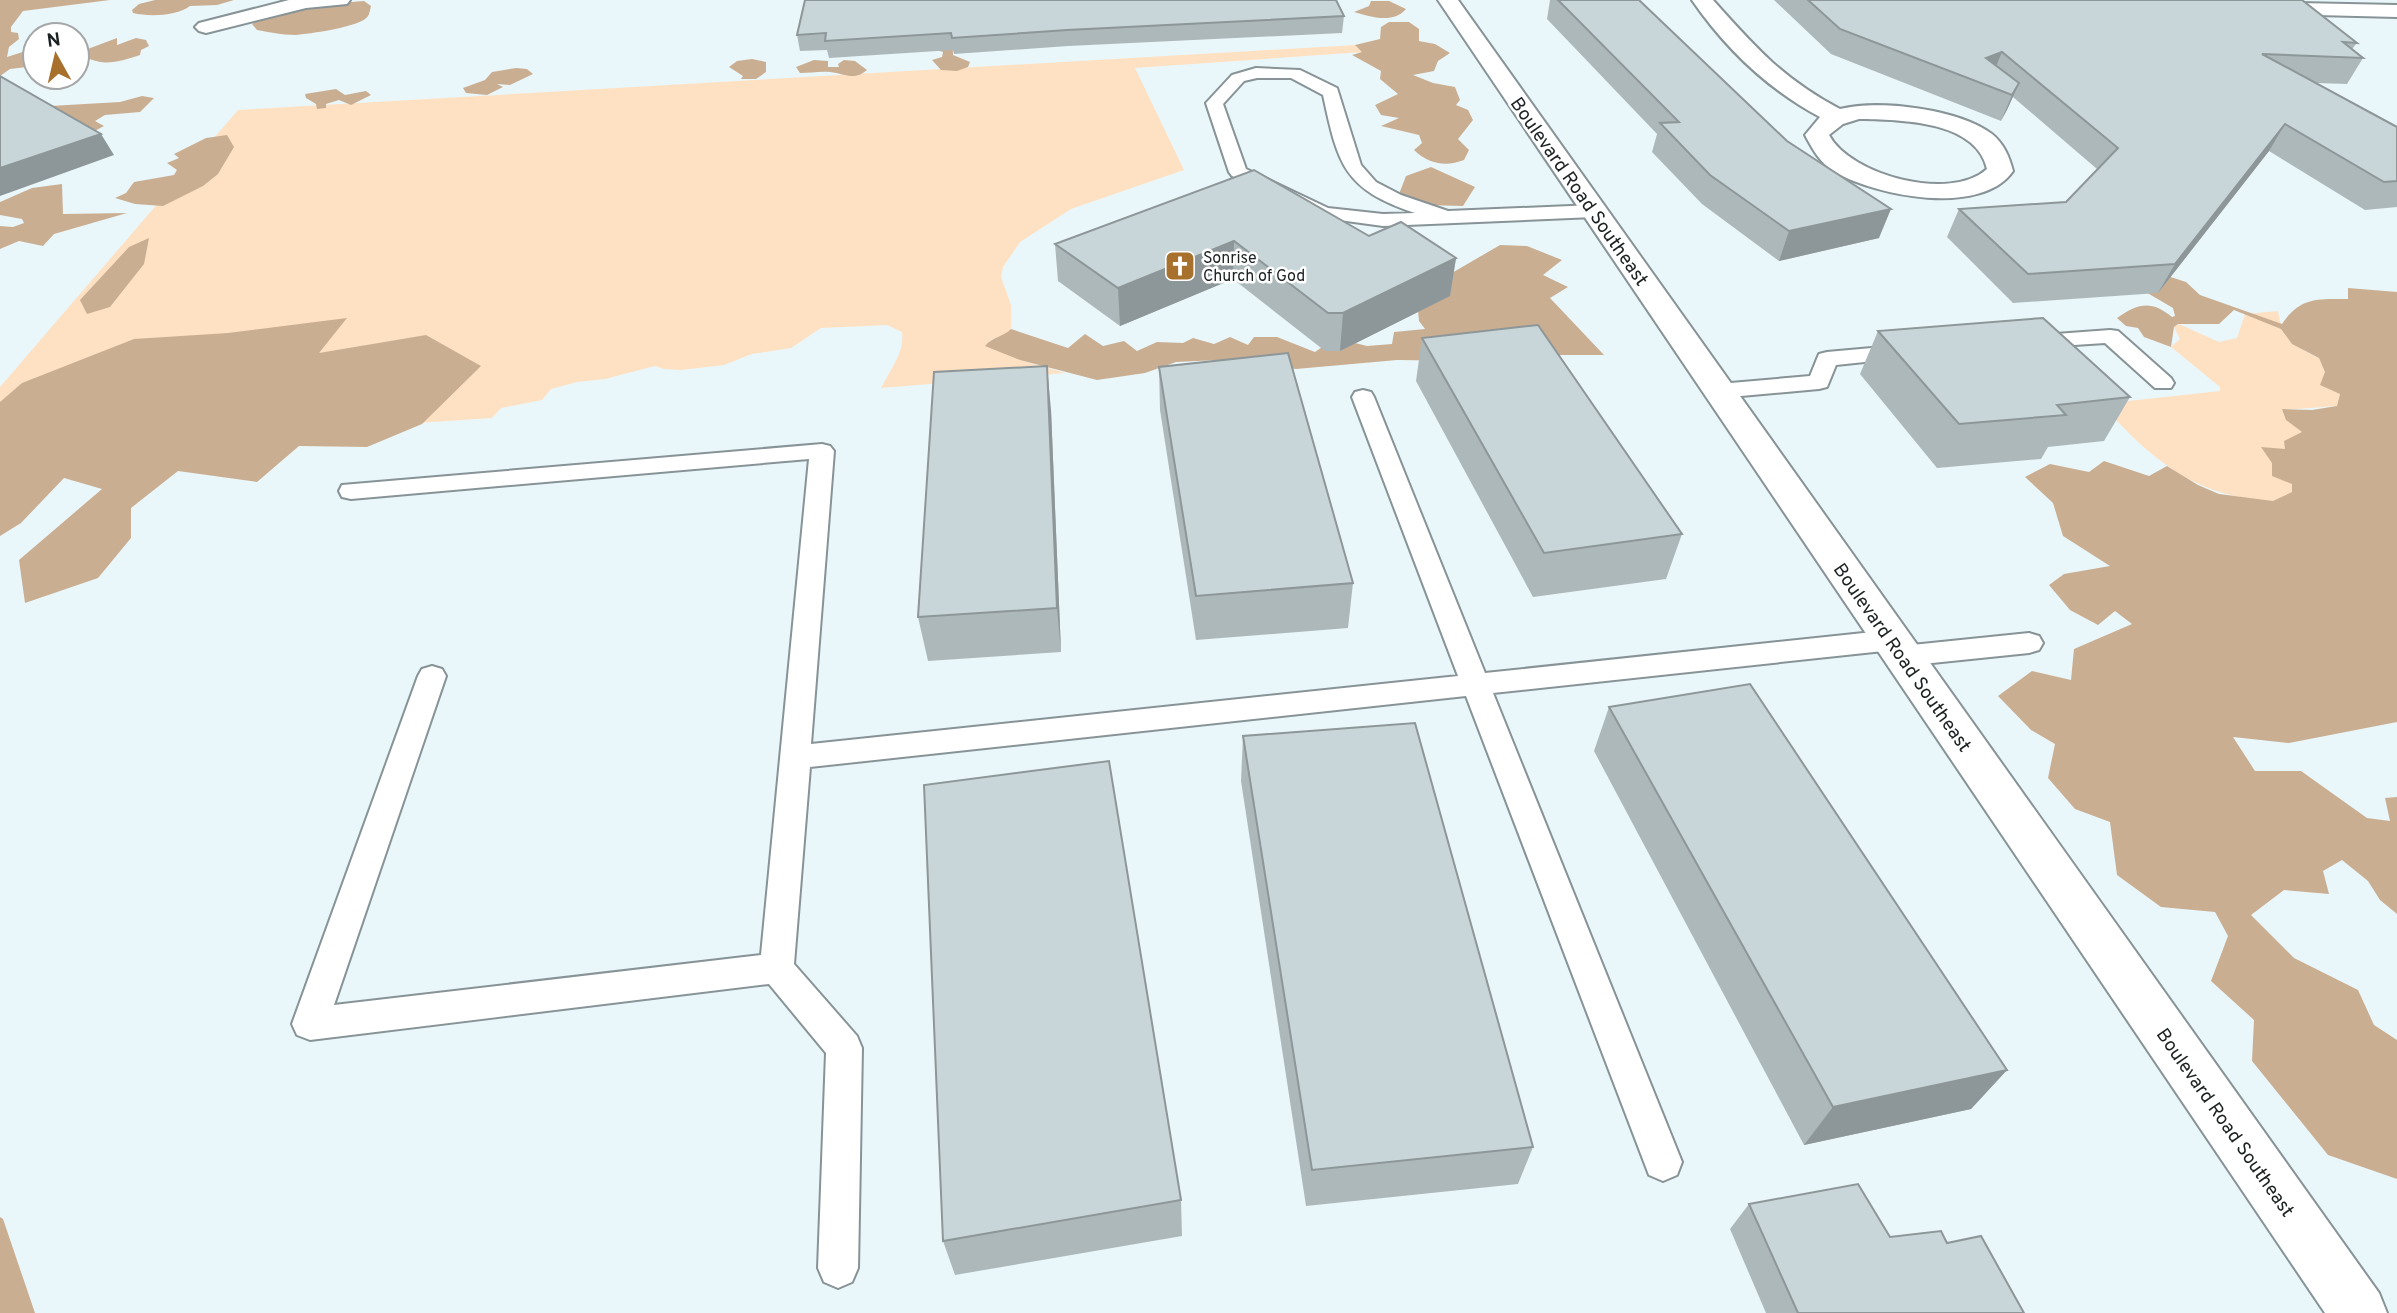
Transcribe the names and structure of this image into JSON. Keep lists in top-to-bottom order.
{
  "streets": {
    "street": ["Boulevard Road Southeast"]
  },
  "places": {
    "church": ["Sonrise Church of God"]
  },
  "north": "top"
}
